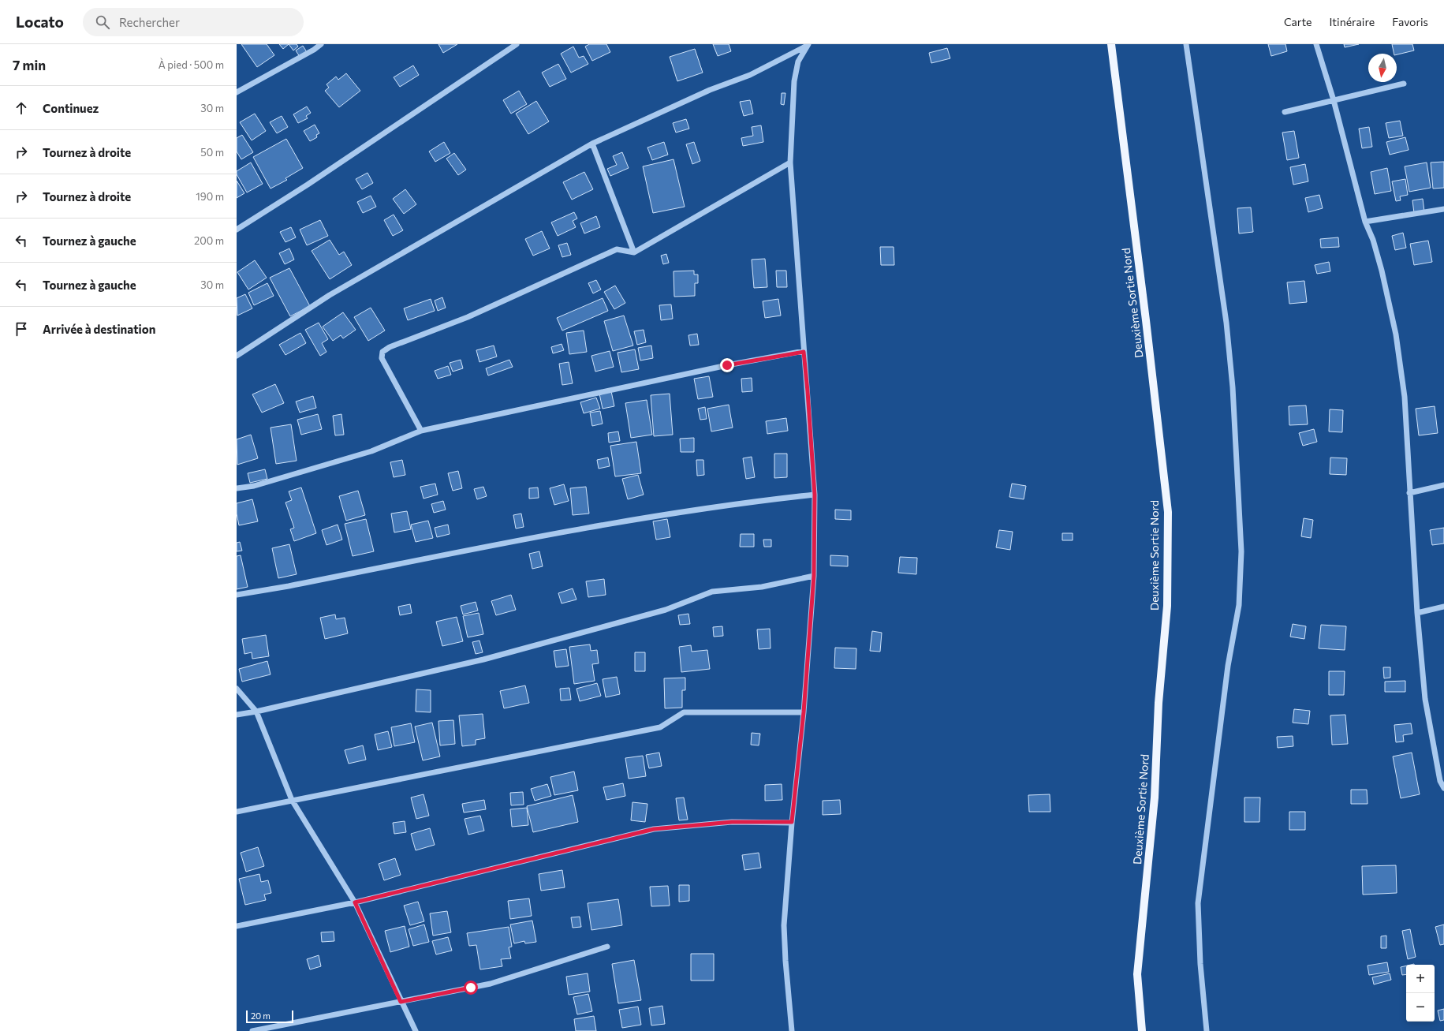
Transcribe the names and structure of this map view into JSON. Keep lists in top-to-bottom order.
{
  "streets": {
    "main road": ["Deuxième Sortie Nord"]
  },
  "scale_bar": "20 m",
  "north": "bottom",
  "page": {
    "header": "Locato",
    "search": "Rechercher",
    "nav": ["Carte", "Itinéraire", "Favoris"],
    "heading": ["7 min", "À pied · 500 m"],
    "list": [
      ["Continuez", "30 m"],
      ["Tournez à droite", "50 m"],
      ["Tournez à droite", "190 m"],
      ["Tournez à gauche", "200 m"],
      ["Tournez à gauche", "30 m"],
      "Arrivée à destination"
    ],
    "map_buttons": ["+", "−"],
    "scale": "20 m"
  }
}
